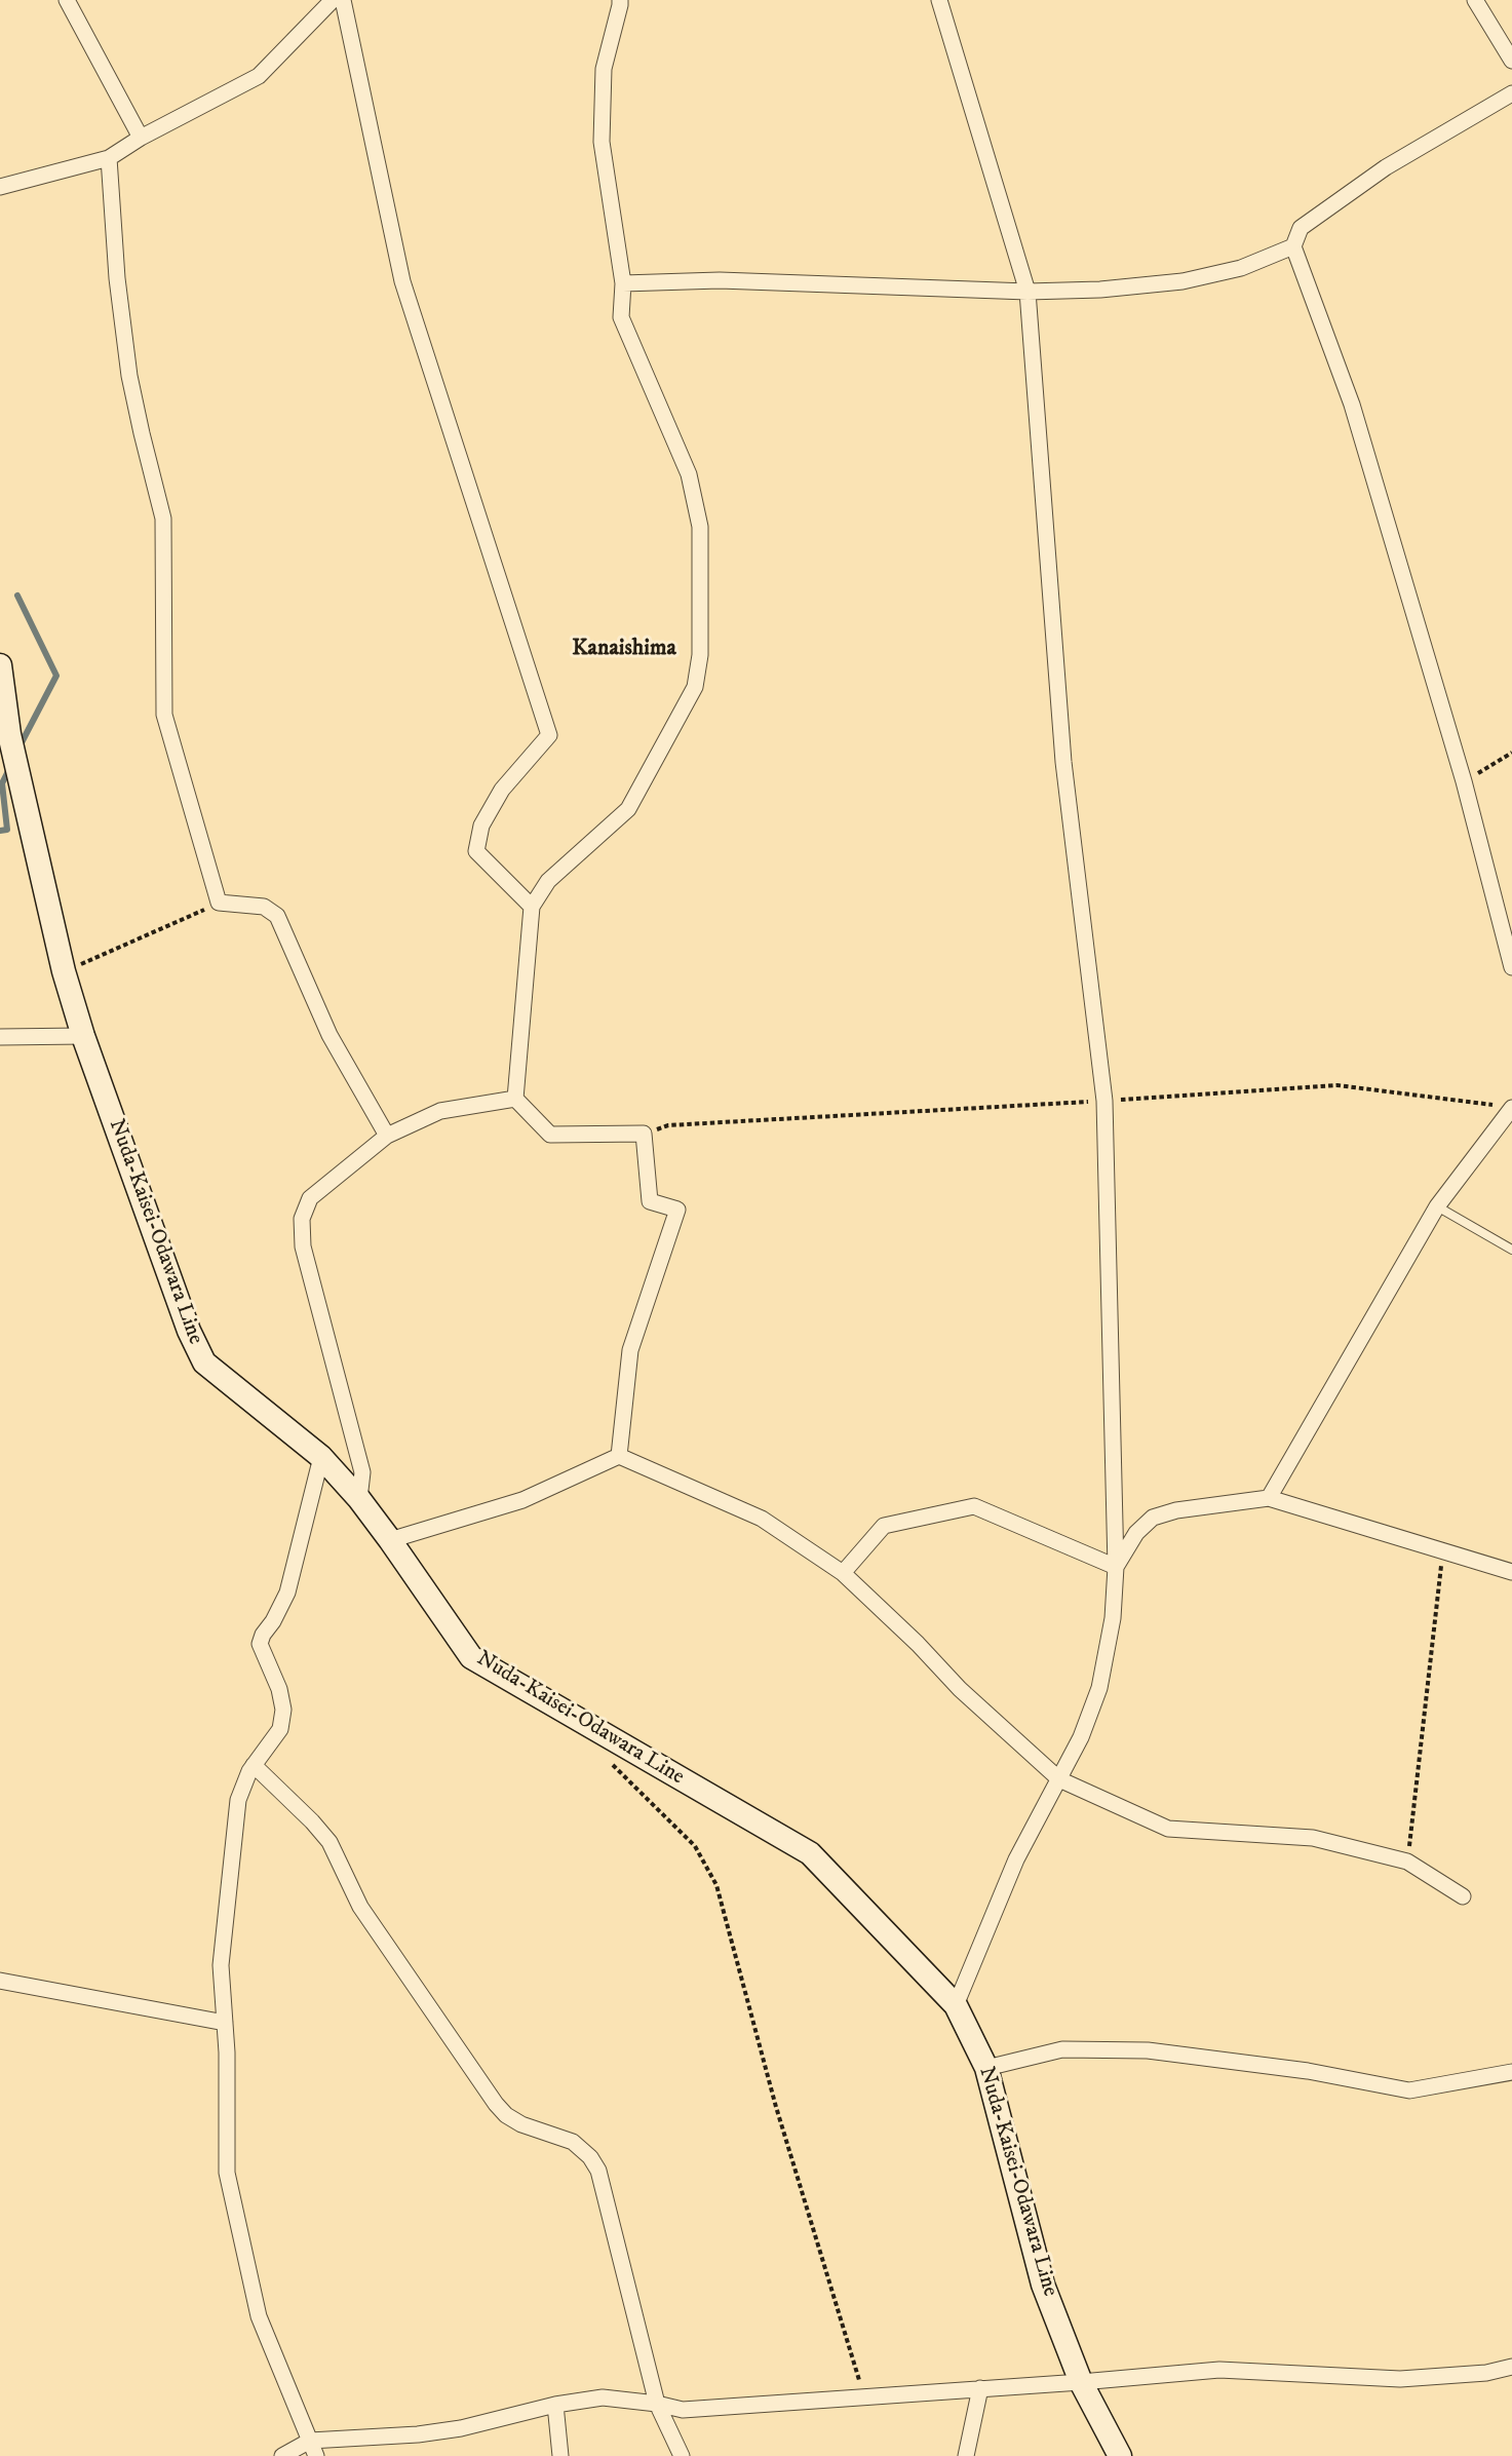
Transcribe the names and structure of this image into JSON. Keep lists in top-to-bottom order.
{
  "streets": {
    "main road": ["Nuda-Kaisei-Odawara Line"]
  },
  "districts": ["Kanaishima"]
}
